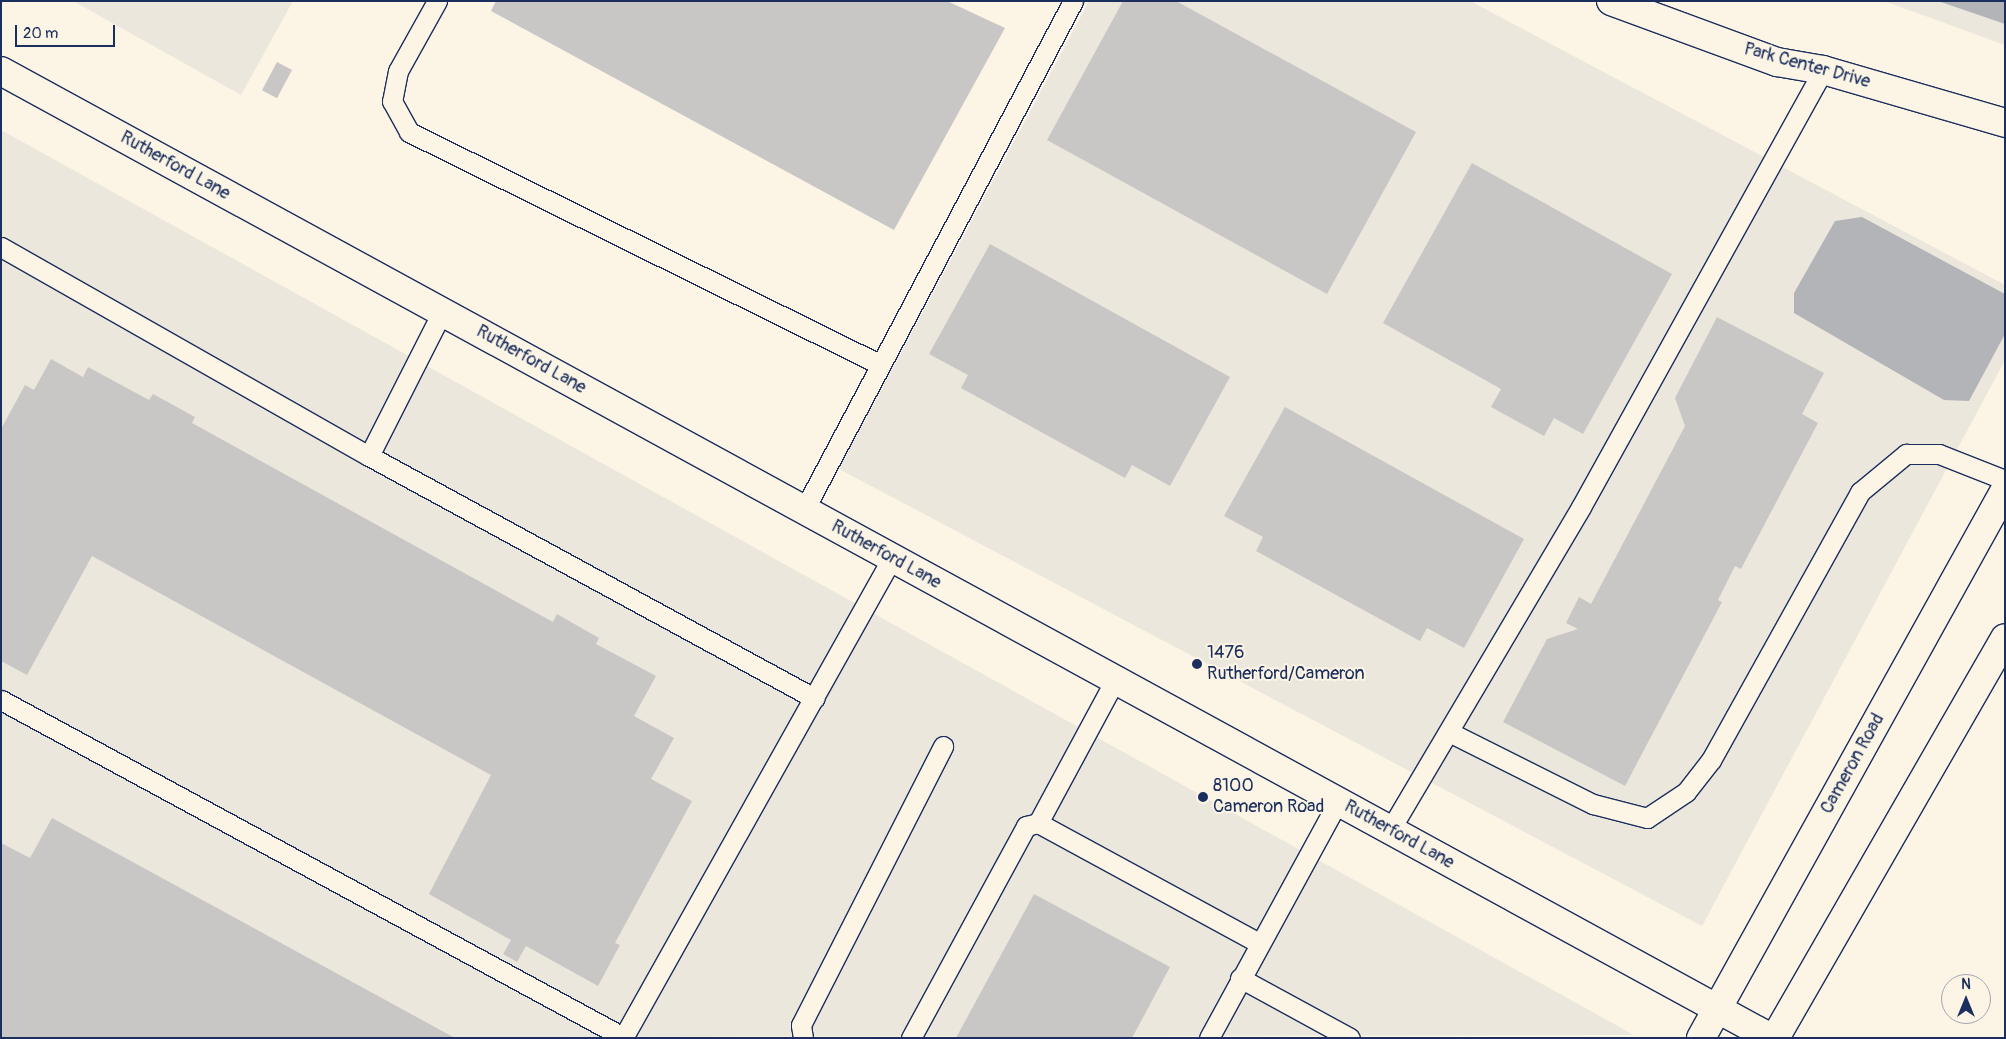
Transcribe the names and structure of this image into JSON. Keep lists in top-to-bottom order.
{
  "streets": {
    "street": ["Park Center Drive", "Rutherford Lane", "Cameron Road"]
  },
  "crossings": [
    ["Rutherford Lane", "Cameron Road"]
  ],
  "places": ["1476 Rutherford/Cameron", "8100 Cameron Road"],
  "scale_bar": "20 m",
  "north": "top"
}
